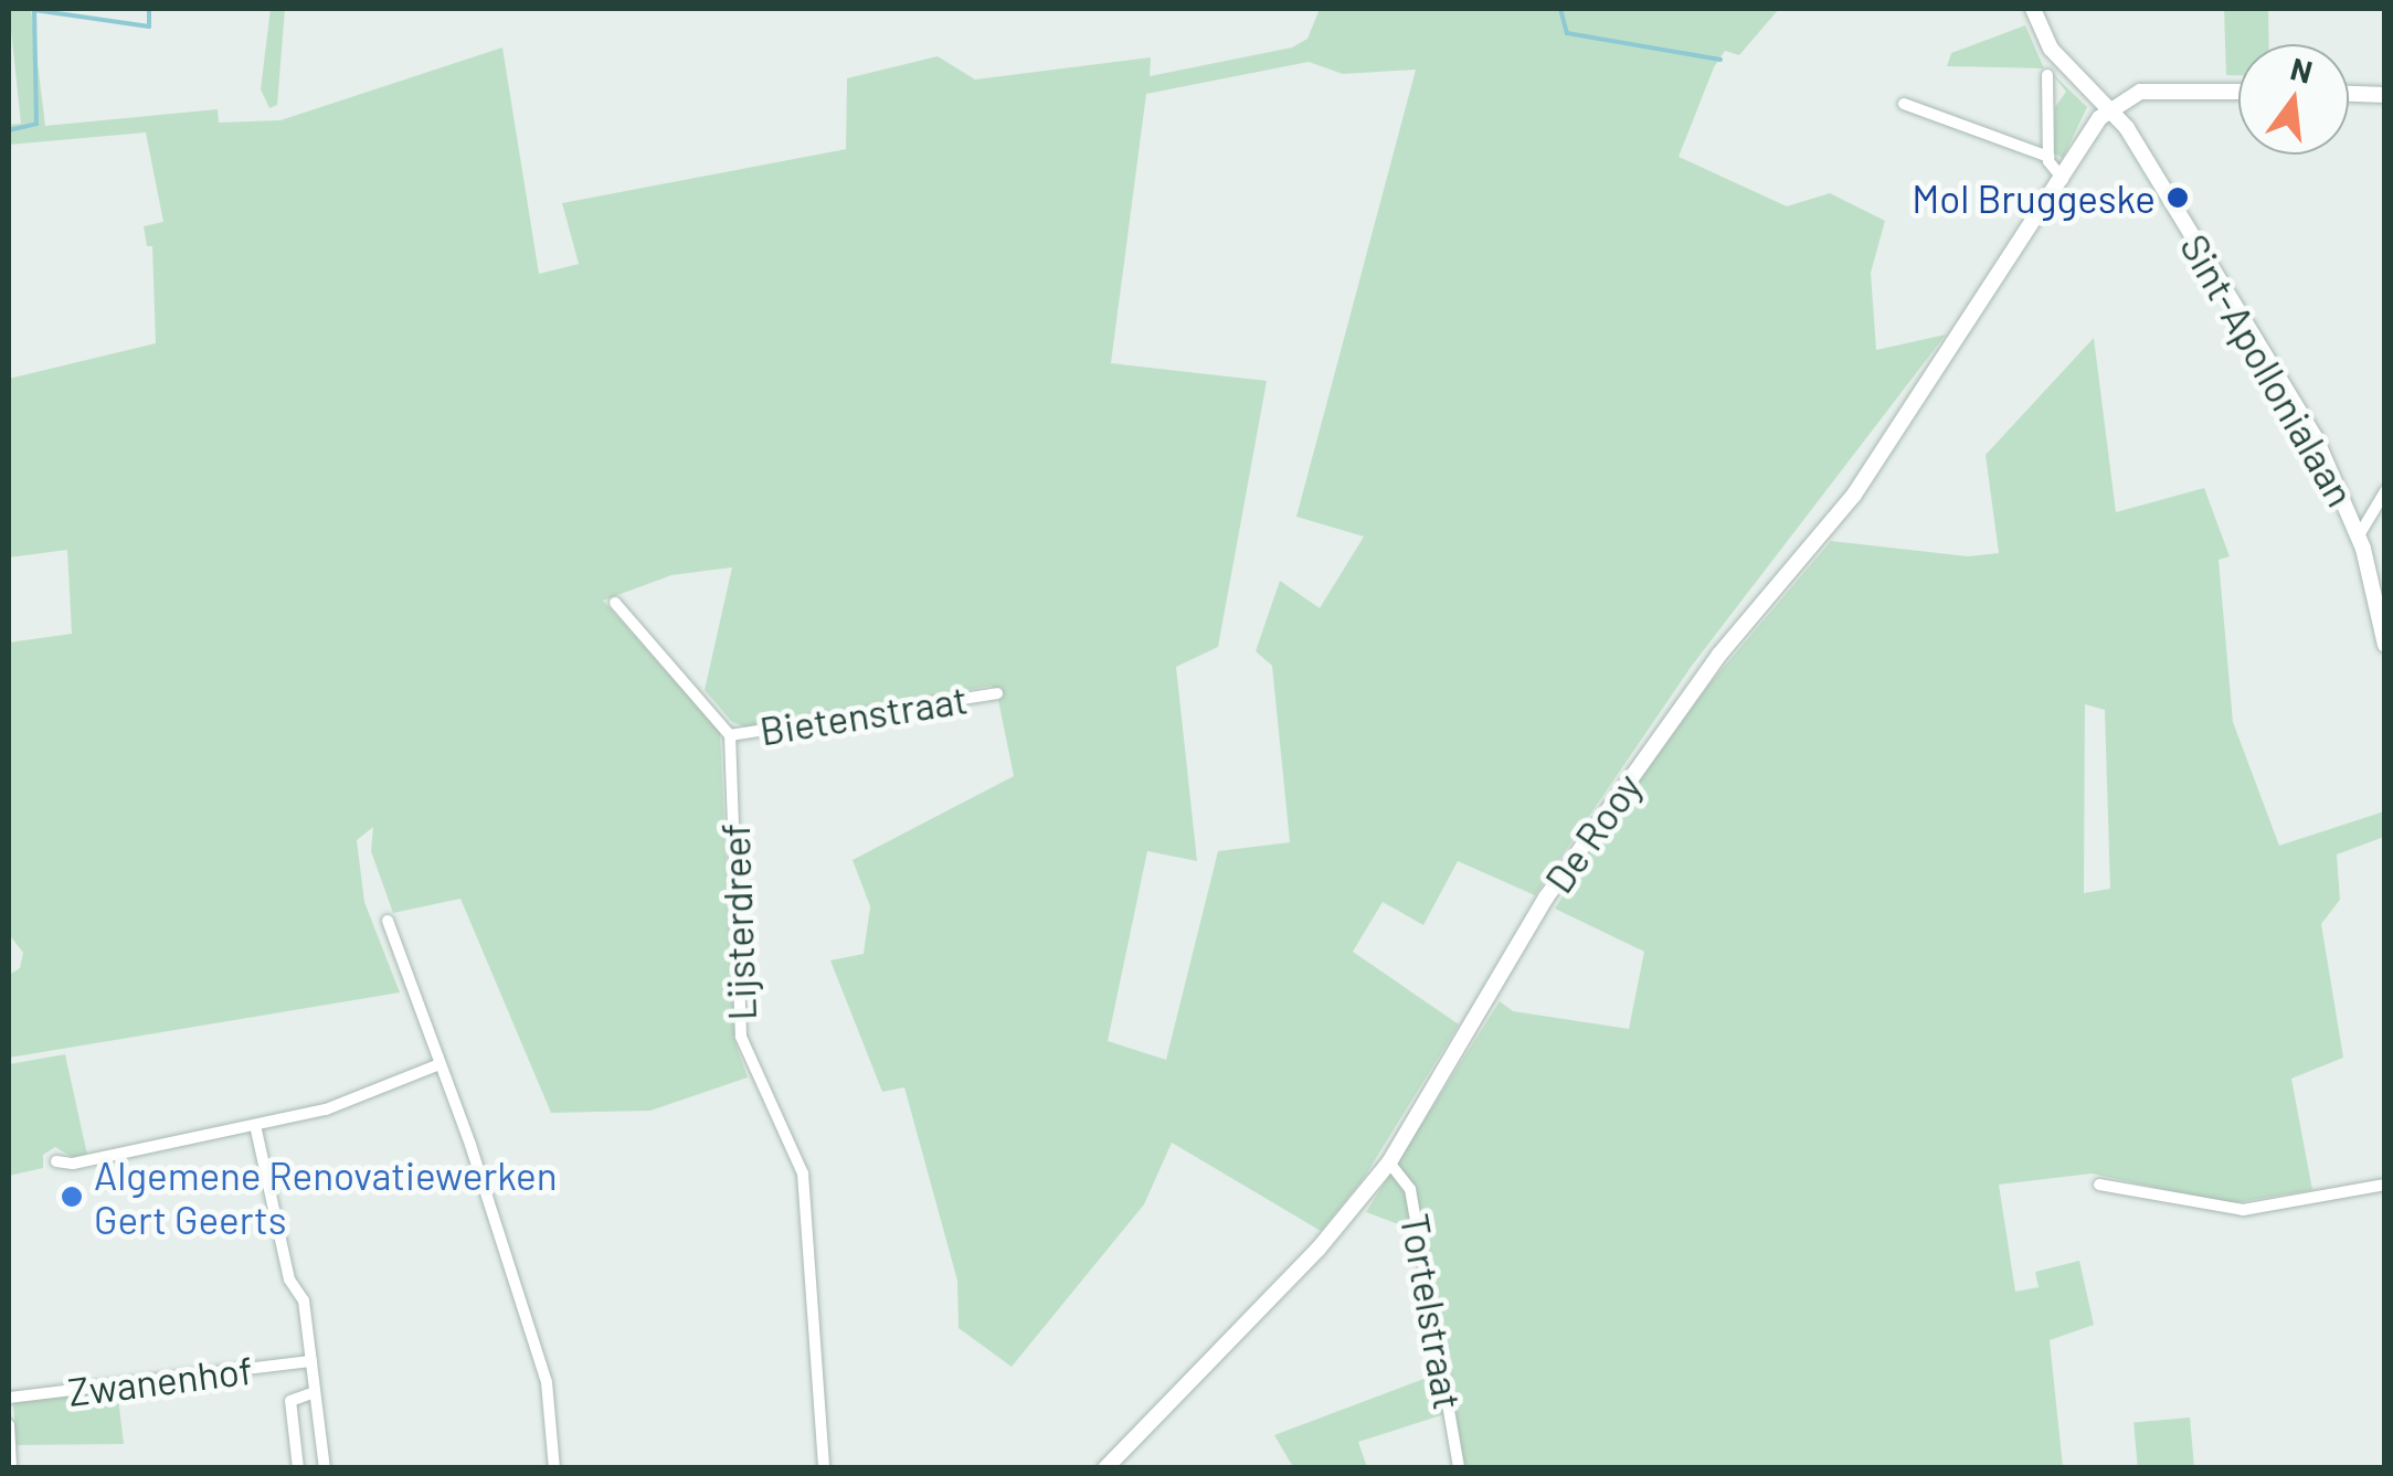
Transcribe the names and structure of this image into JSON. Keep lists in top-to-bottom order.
{
  "streets": {
    "street": [
      "Sint-Apollonialaan",
      "Bietenstraat",
      "De Rooy",
      "Lijsterdreef",
      "Tortelstraat",
      "Zwanenhof"
    ]
  },
  "crossings": [
    ["Sint-Apollonialaan", "De Rooy"],
    ["Bietenstraat", "Lijsterdreef"],
    ["De Rooy", "Tortelstraat"]
  ],
  "places": ["Mol Bruggeske", "Algemene Renovatiewerken Gert Geerts"],
  "north": "top"
}
